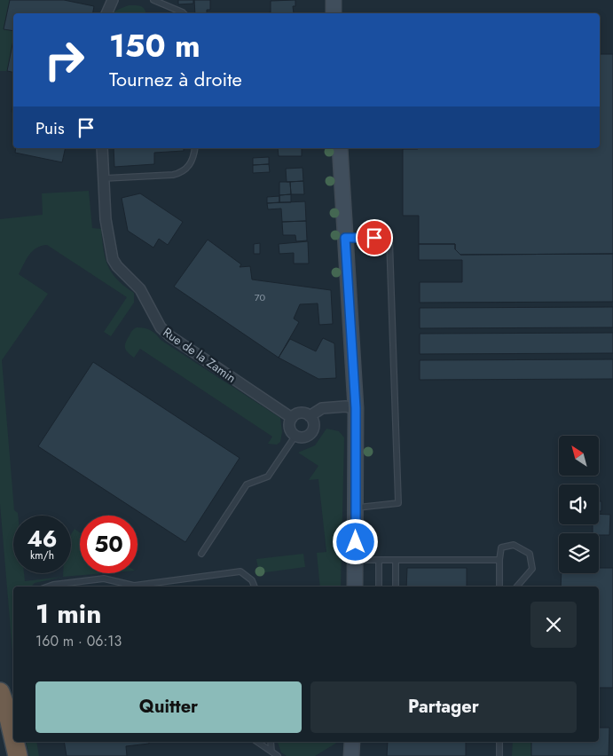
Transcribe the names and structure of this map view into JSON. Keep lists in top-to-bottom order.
{
  "streets": {
    "street": ["Rue de la Zamin"]
  },
  "house_numbers": ["70"],
  "north": "top left",
  "page": {
    "turn": ["150 m", "Tournez à droite"],
    "then": "Puis",
    "speed": "46 km/h",
    "limit": "50",
    "heading": ["1 min", "160 m · 06:13"],
    "buttons": ["Quitter", "Partager"]
  }
}
